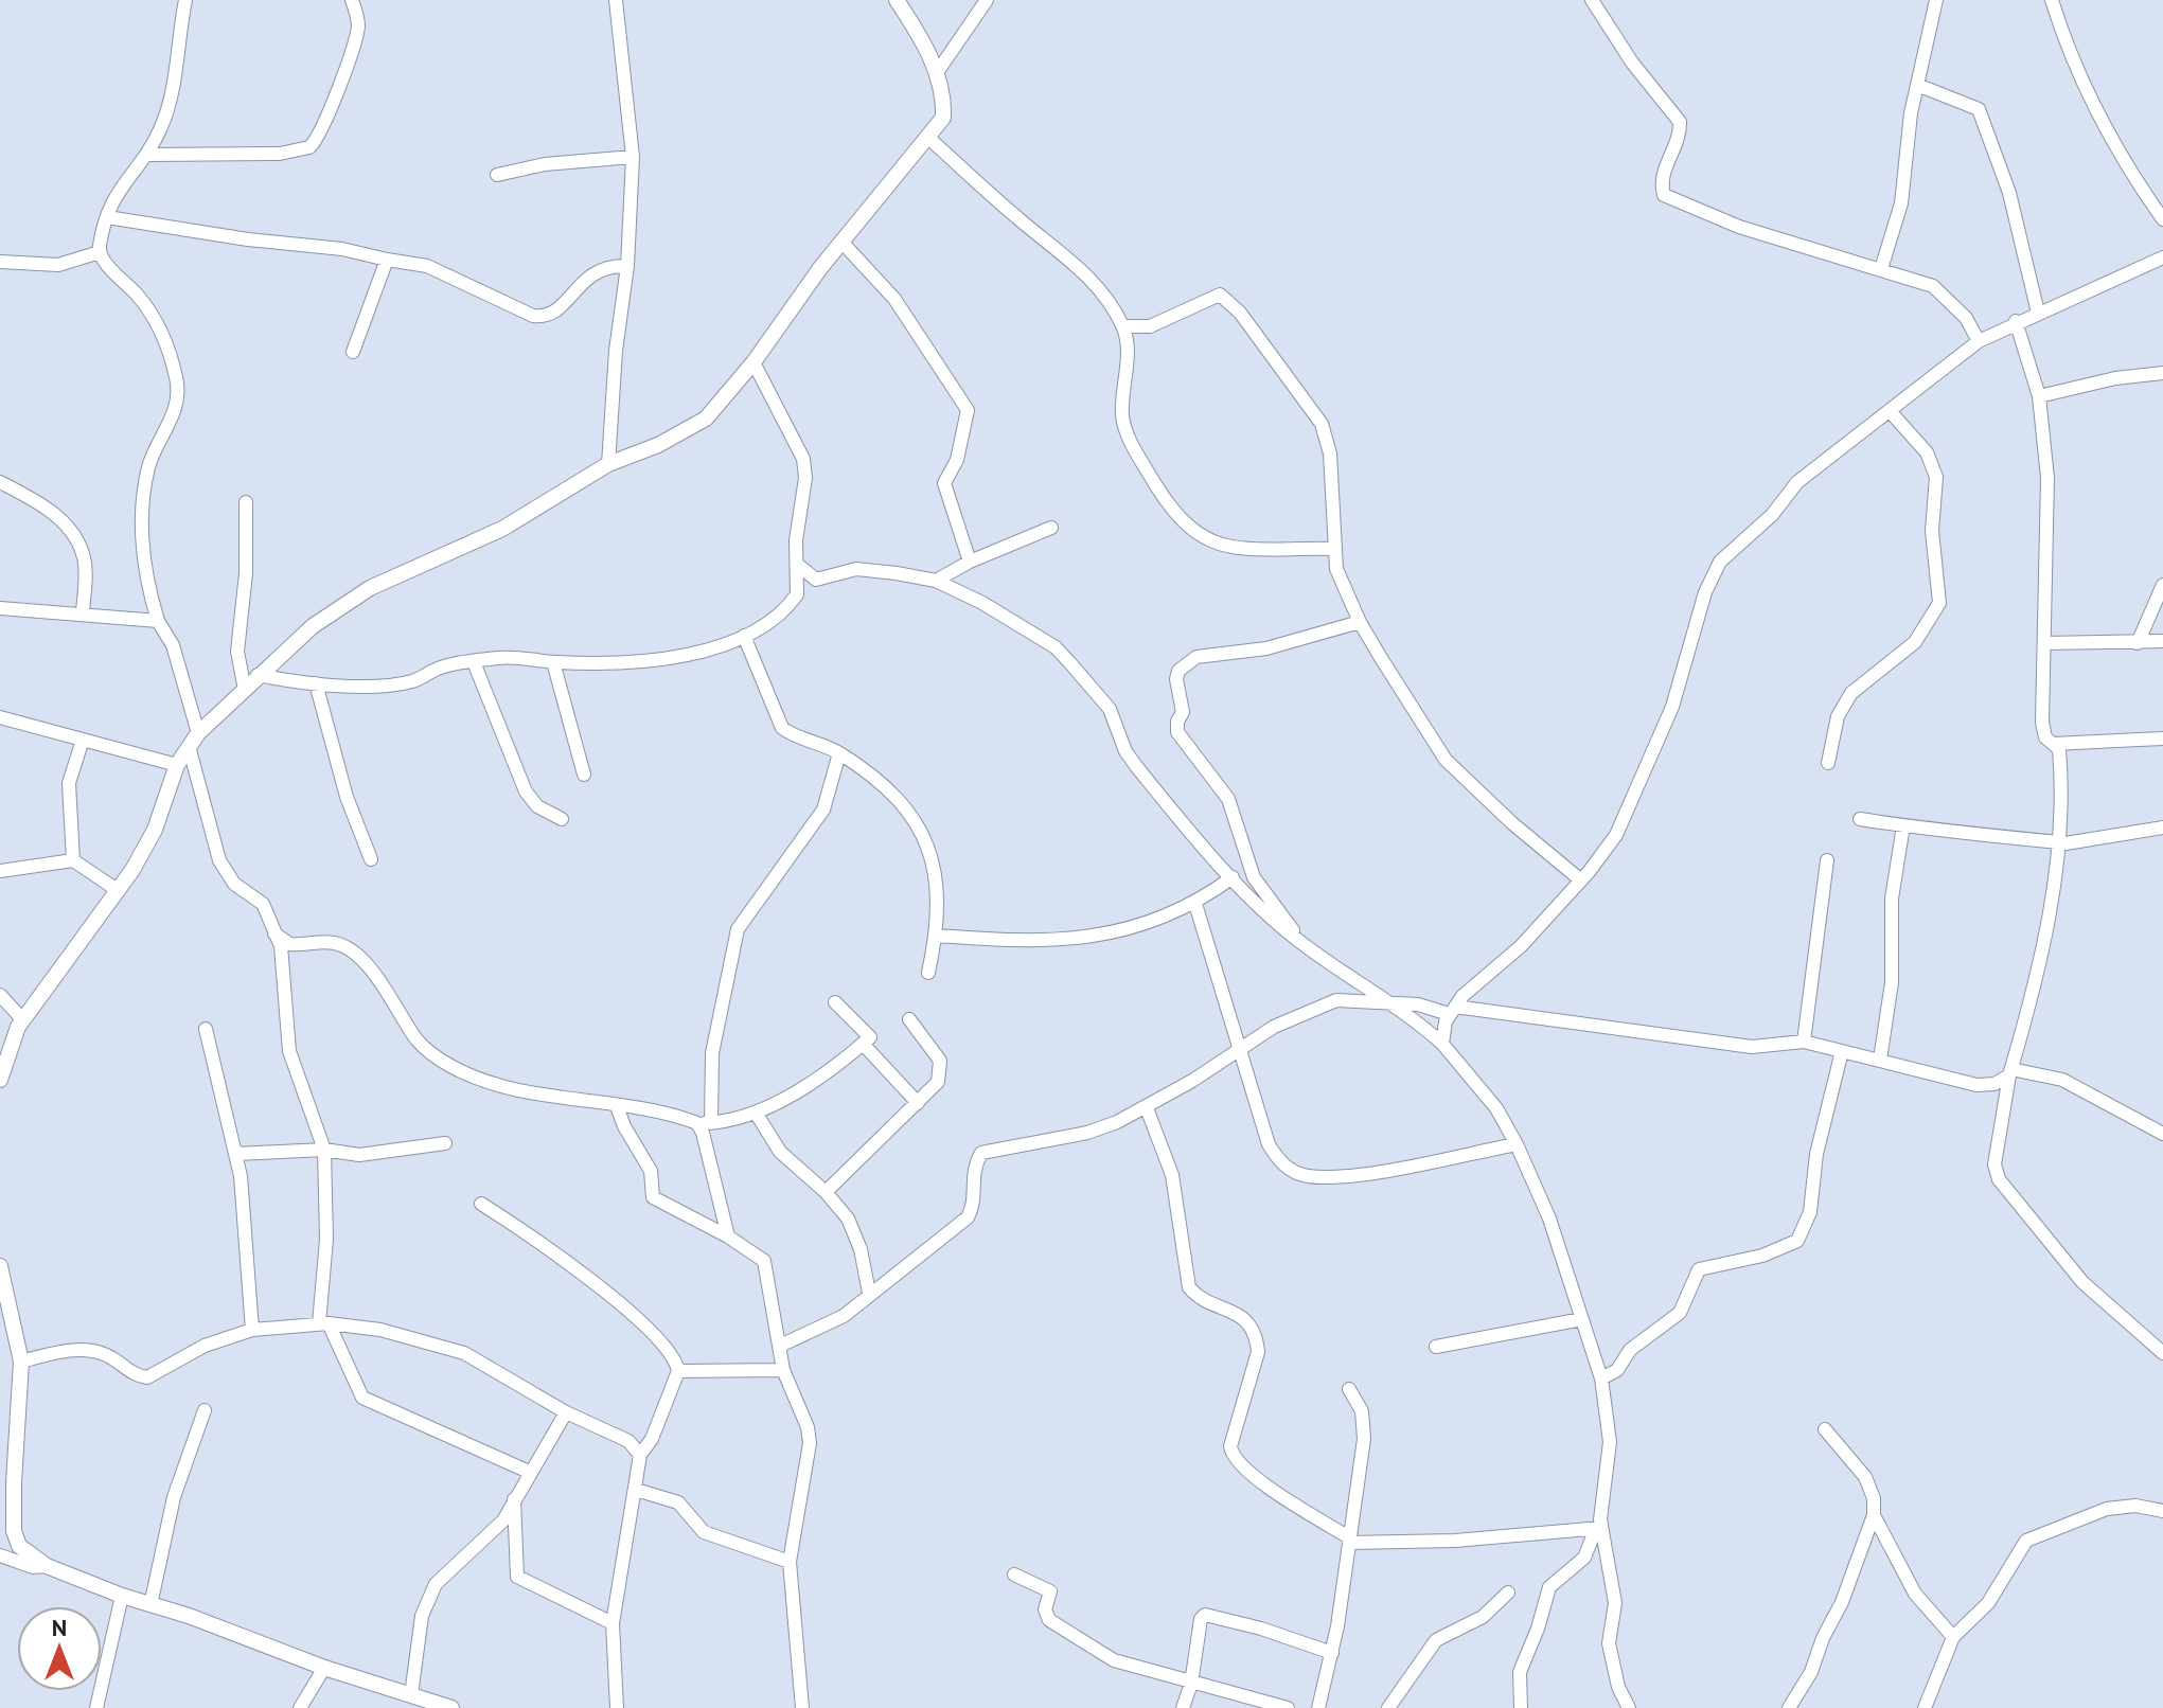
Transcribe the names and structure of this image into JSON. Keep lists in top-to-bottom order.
{
  "north": "top"
}
